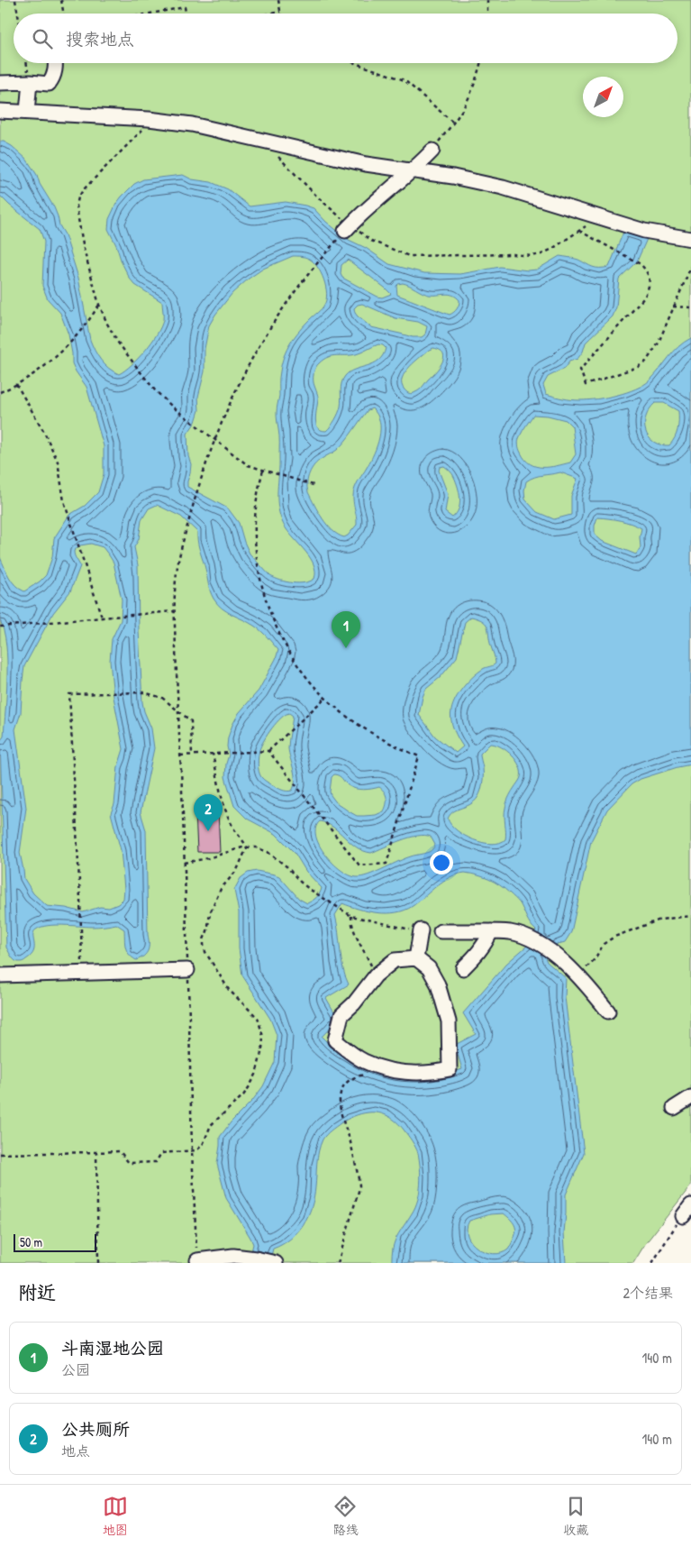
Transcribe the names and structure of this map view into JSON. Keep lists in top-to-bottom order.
{
  "scale_bar": "50 m",
  "north": "top right",
  "page": {
    "search": "搜索地点",
    "pins": ["1", "2"],
    "scale": "50 m",
    "heading": ["附近", "2个结果"],
    "list": [
      {
        "mark": "1",
        "name": "斗南湿地公园",
        "note": "公园",
        "value": "140 m"
      },
      {
        "mark": "2",
        "name": "公共厕所",
        "note": "地点",
        "value": "140 m"
      }
    ],
    "nav": ["地图", "路线", "收藏"]
  }
}
